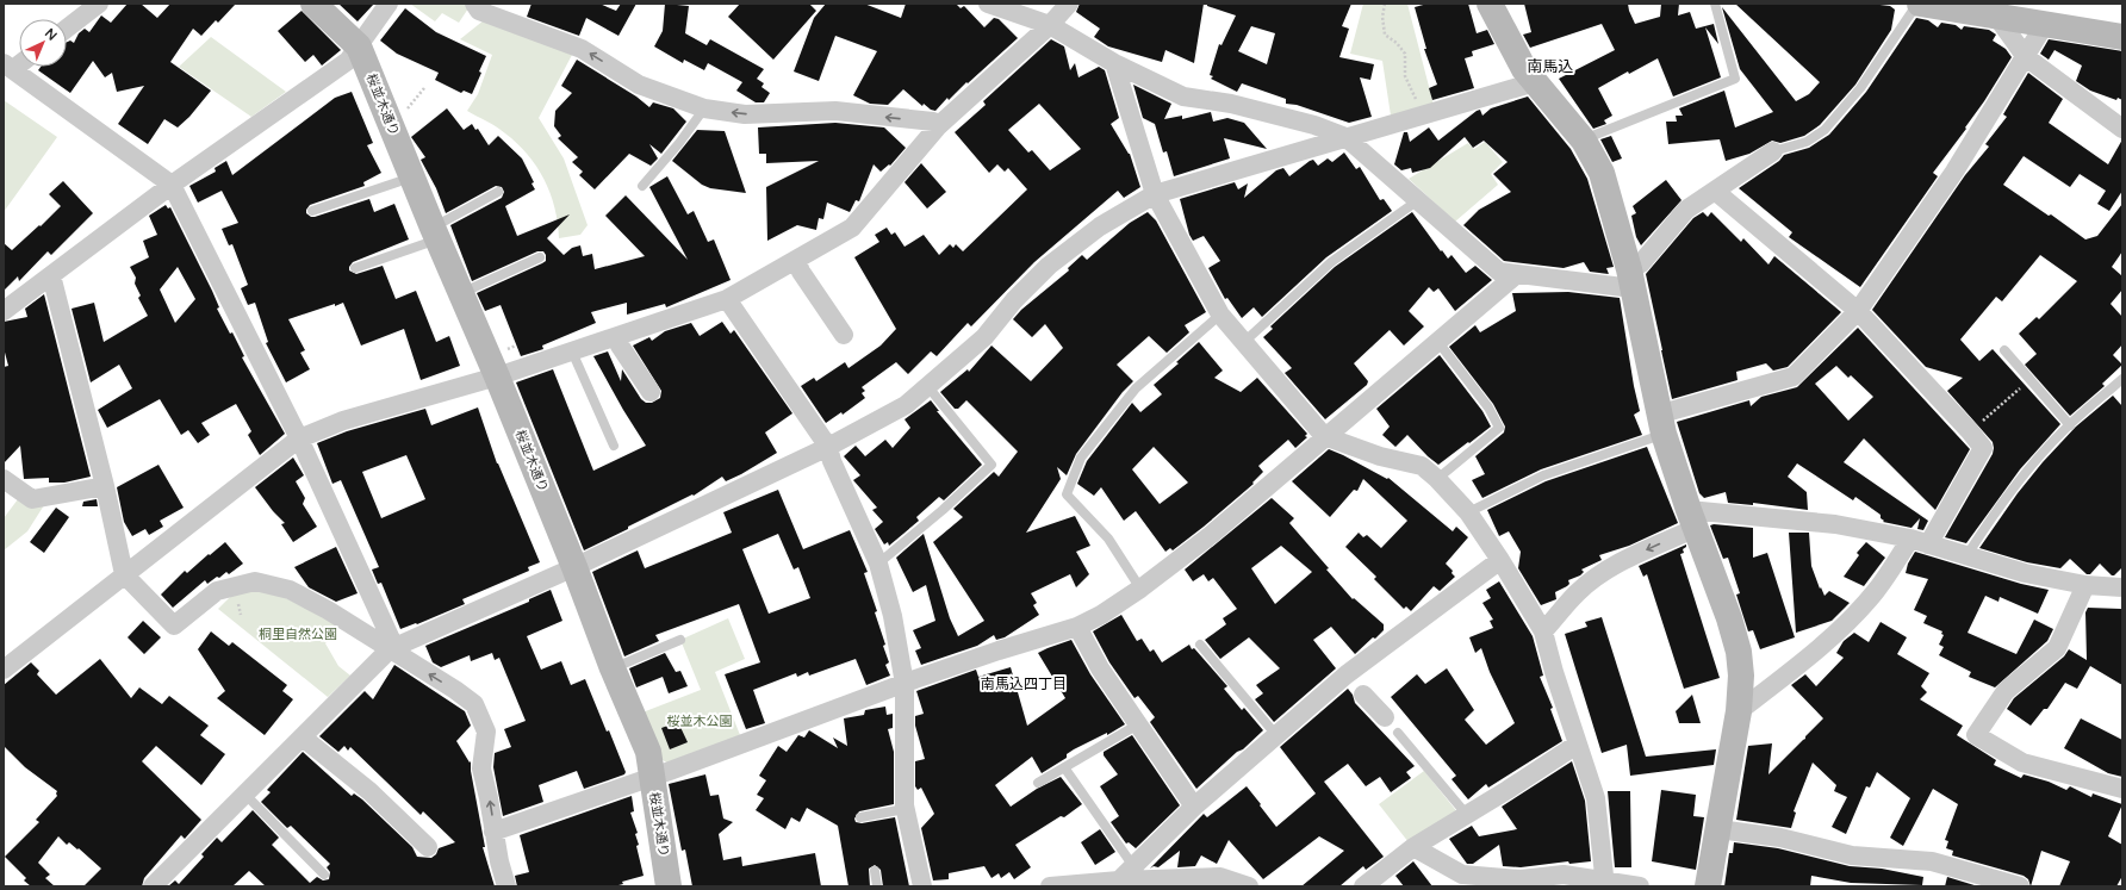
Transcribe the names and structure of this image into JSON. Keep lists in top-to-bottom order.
{
  "streets": {
    "street": ["桜並木通り"]
  },
  "districts": ["南馬込", "南馬込四丁目"],
  "parks": ["桐里自然公園", "桜並木公園"],
  "north": "top right"
}
